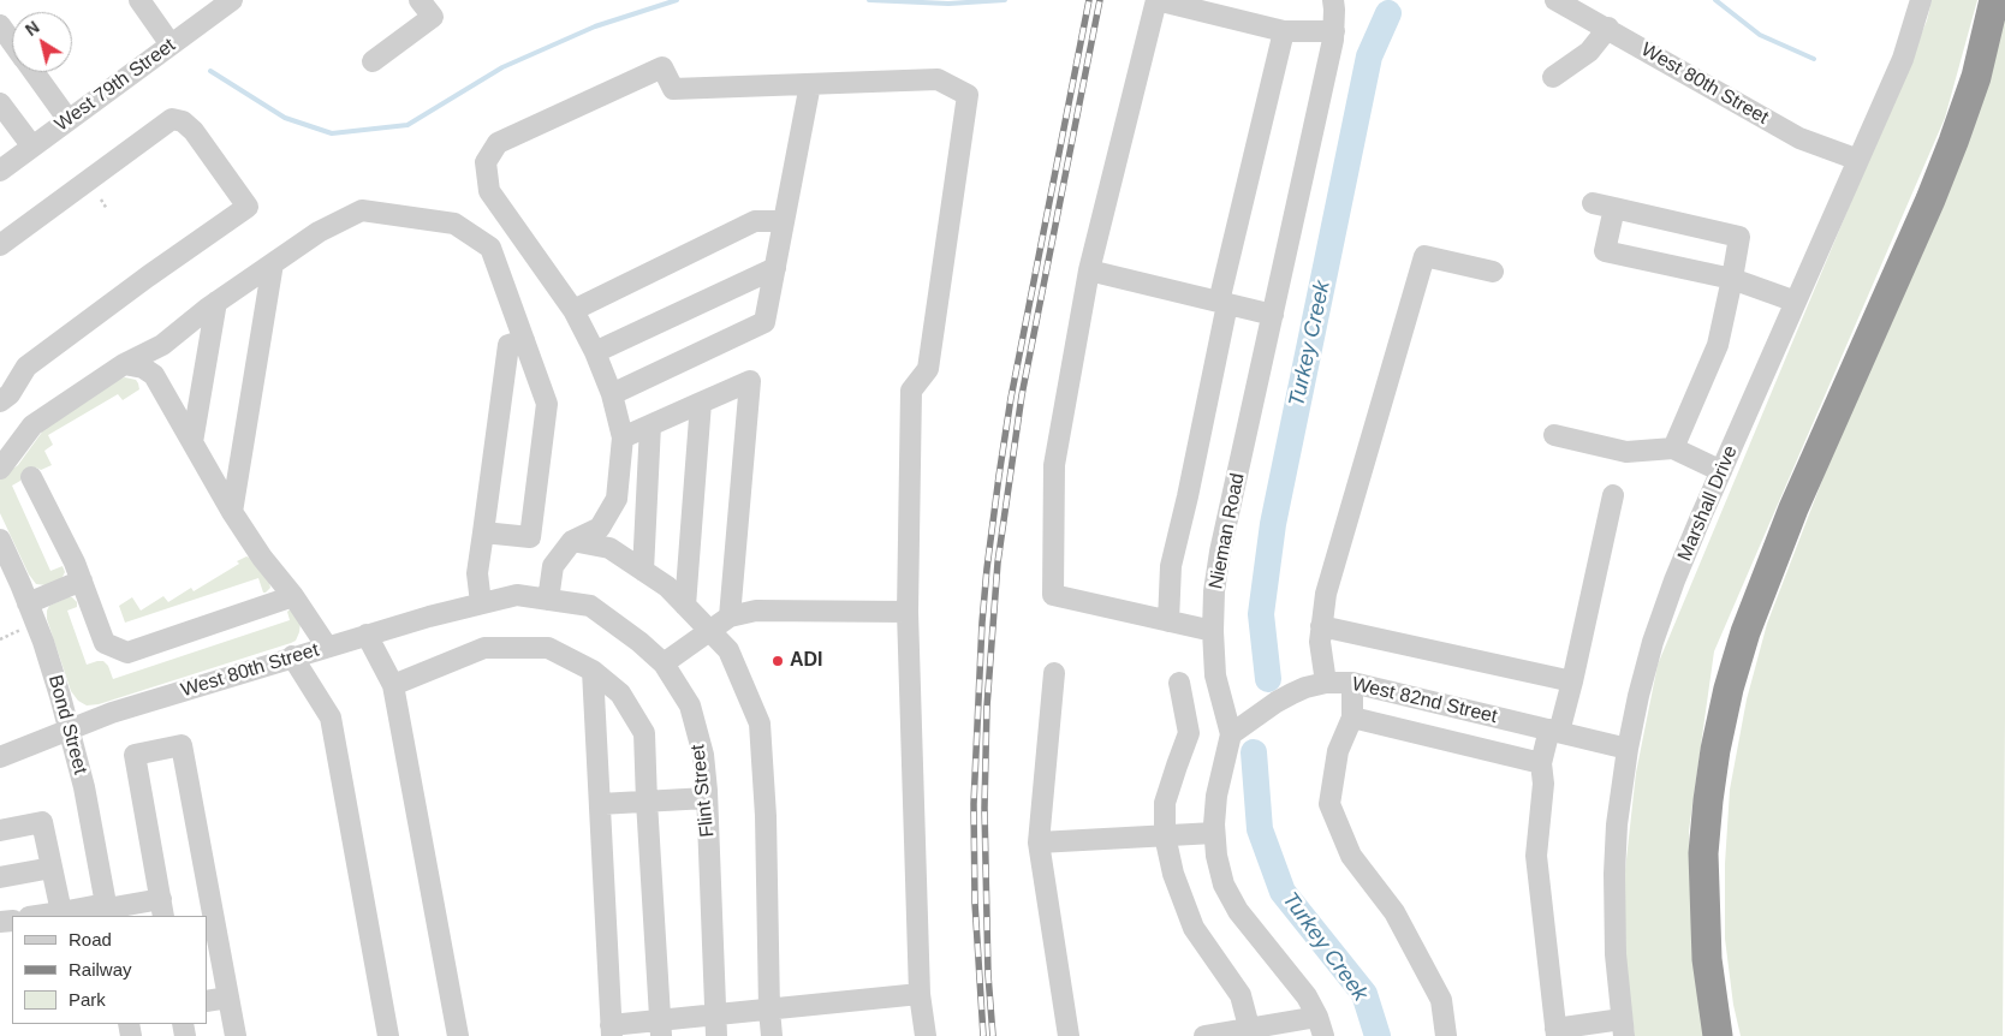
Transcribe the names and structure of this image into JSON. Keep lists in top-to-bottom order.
{
  "streets": {
    "street": [
      "West 80th Street",
      "West 79th Street",
      "Marshall Drive",
      "Nieman Road",
      "West 82nd Street",
      "Bond Street",
      "Flint Street"
    ]
  },
  "crossings": [
    ["West 80th Street", "Marshall Drive"],
    ["West 80th Street", "Bond Street"],
    ["West 80th Street", "Flint Street"],
    ["Marshall Drive", "West 82nd Street"],
    ["Nieman Road", "West 82nd Street"]
  ],
  "water": ["Turkey Creek"],
  "places": ["ADI"],
  "legend": ["Road", "Railway", "Park"],
  "north": "top left"
}
